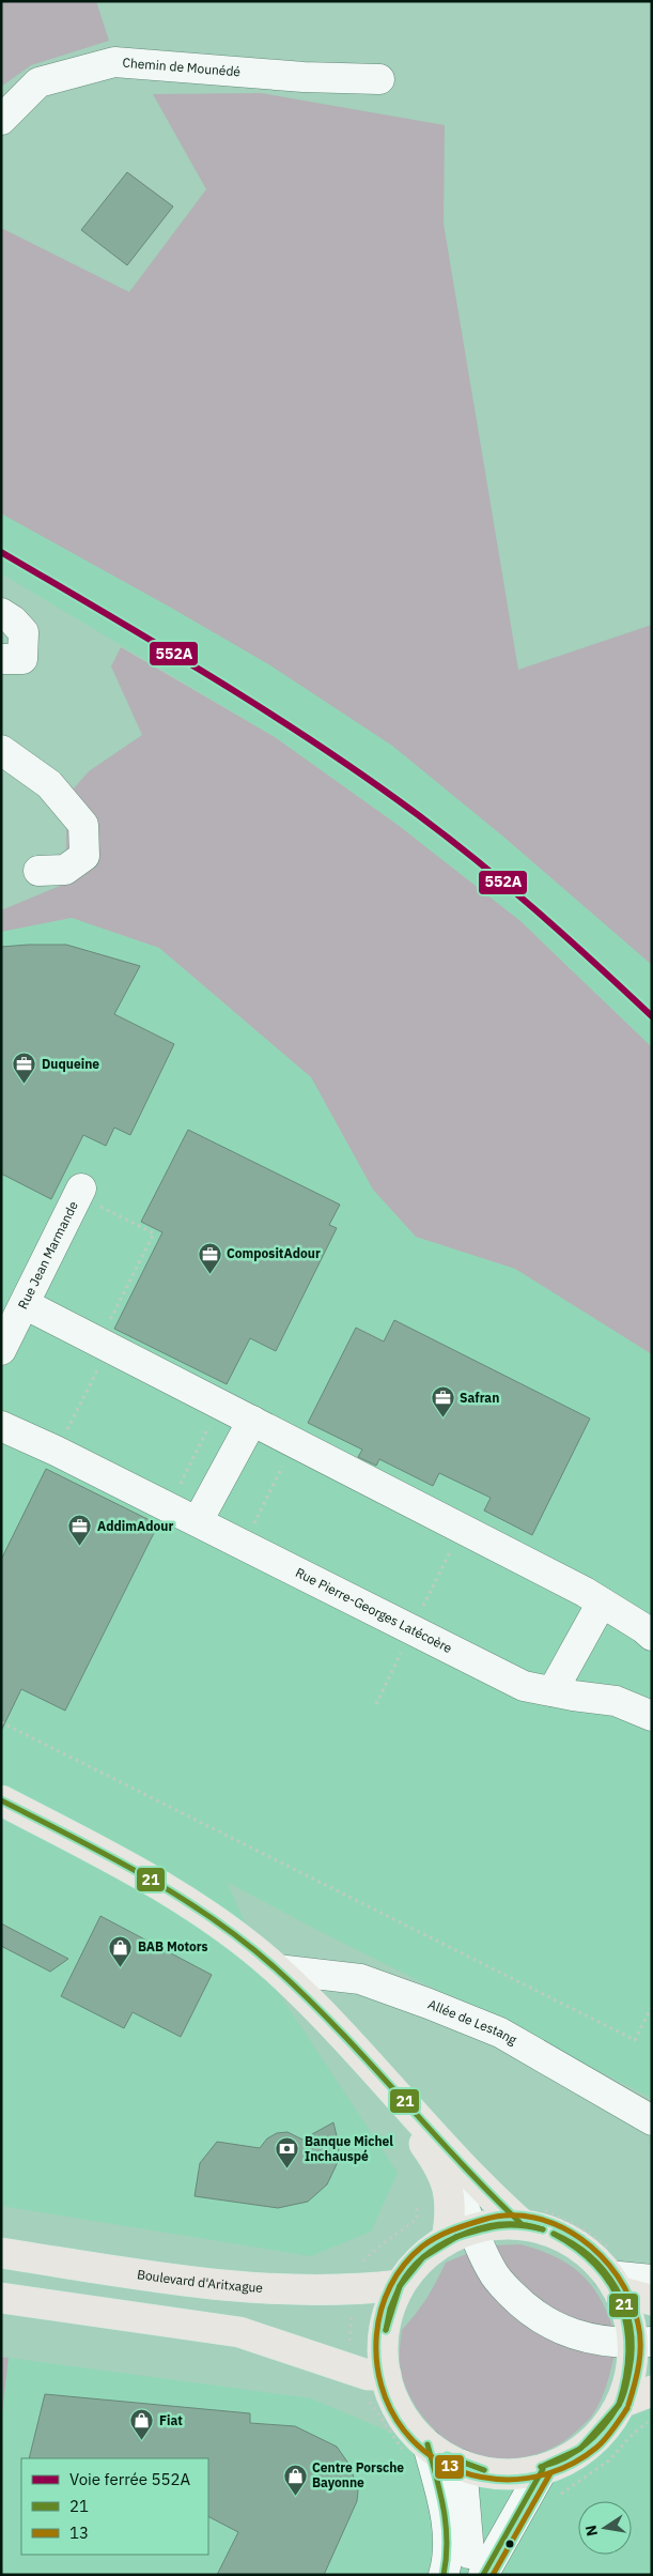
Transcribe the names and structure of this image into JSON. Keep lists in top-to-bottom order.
{
  "streets": {
    "main road": ["Boulevard d'Aritxague"],
    "street": [
      "Chemin de Mounédé",
      "Rue Jean Marmande",
      "Rue Pierre-Georges Latécoère",
      "Allée de Lestang"
    ]
  },
  "places": {
    "office": [
      "Duqueine",
      "CompositAdour",
      "Safran",
      "AddimAdour"
    ],
    "shop": ["BAB Motors", "Fiat", "Centre Porsche Bayonne"],
    "bank": ["Banque Michel Inchauspé"]
  },
  "lines": ["rail line 552A", "transit line 21", "transit line 13"],
  "legend": ["Voie ferrée 552A", "21", "13"],
  "north": "left"
}
